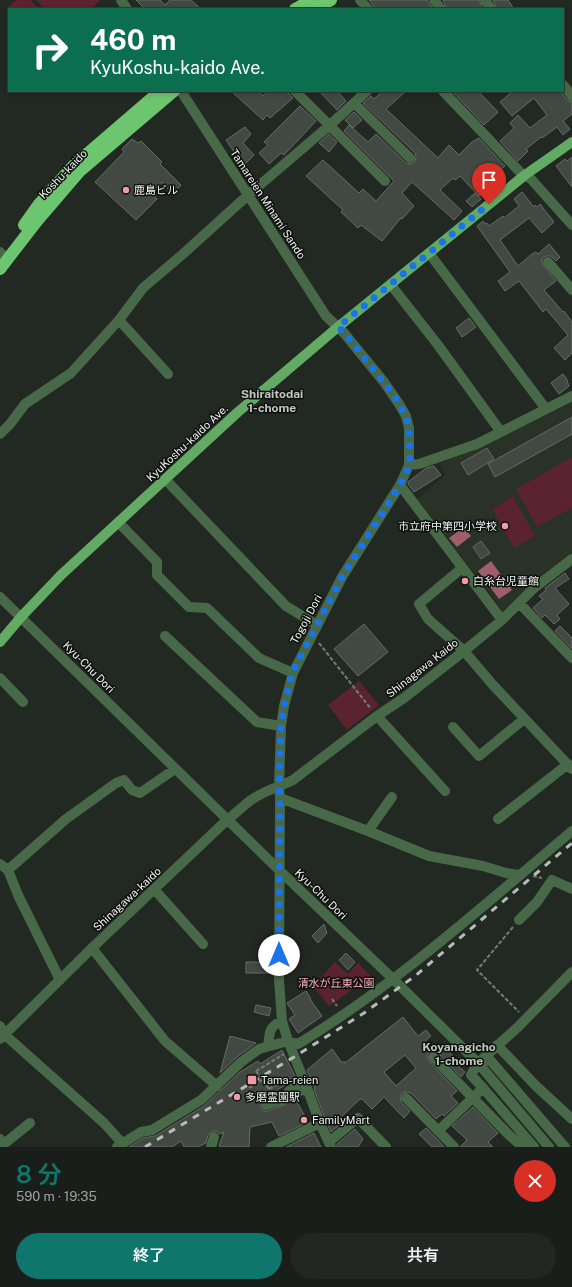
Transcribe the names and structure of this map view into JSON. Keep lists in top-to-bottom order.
{
  "streets": {
    "highway": ["Koshu-kaido"],
    "main road": ["KyuKoshu-kaido Ave."],
    "street": [
      "Tamareien Minami Sando",
      "Togoji Dori",
      "Kyu-Chu Dori",
      "Shinagawa Kaido",
      "Shinagawa-kaido"
    ]
  },
  "crossings": [
    ["Tamareien Minami Sando", "KyuKoshu-kaido Ave."],
    ["Tamareien Minami Sando", "Togoji Dori"],
    ["KyuKoshu-kaido Ave.", "Togoji Dori"],
    ["KyuKoshu-kaido Ave.", "Kyu-Chu Dori"],
    ["Togoji Dori", "Kyu-Chu Dori"],
    ["Togoji Dori", "Shinagawa Kaido"],
    ["Togoji Dori", "Shinagawa-kaido"],
    ["Kyu-Chu Dori", "Shinagawa-kaido"],
    ["Shinagawa Kaido", "Shinagawa-kaido"]
  ],
  "districts": ["Shiraitodai 1-chome", "Koyanagicho 1-chome"],
  "parks": ["清水が丘東公園"],
  "places": {
    "other": [
      "鹿島ビル",
      "市立府中第四小学校",
      "白糸台児童館",
      "多磨霊園駅",
      "FamilyMart"
    ],
    "transit": ["Tama-reien"]
  },
  "page": {
    "turn": ["460 m", "KyuKoshu-kaido Ave."],
    "heading": ["8 分", "590 m · 19:35"],
    "buttons": ["終了", "共有"]
  }
}
